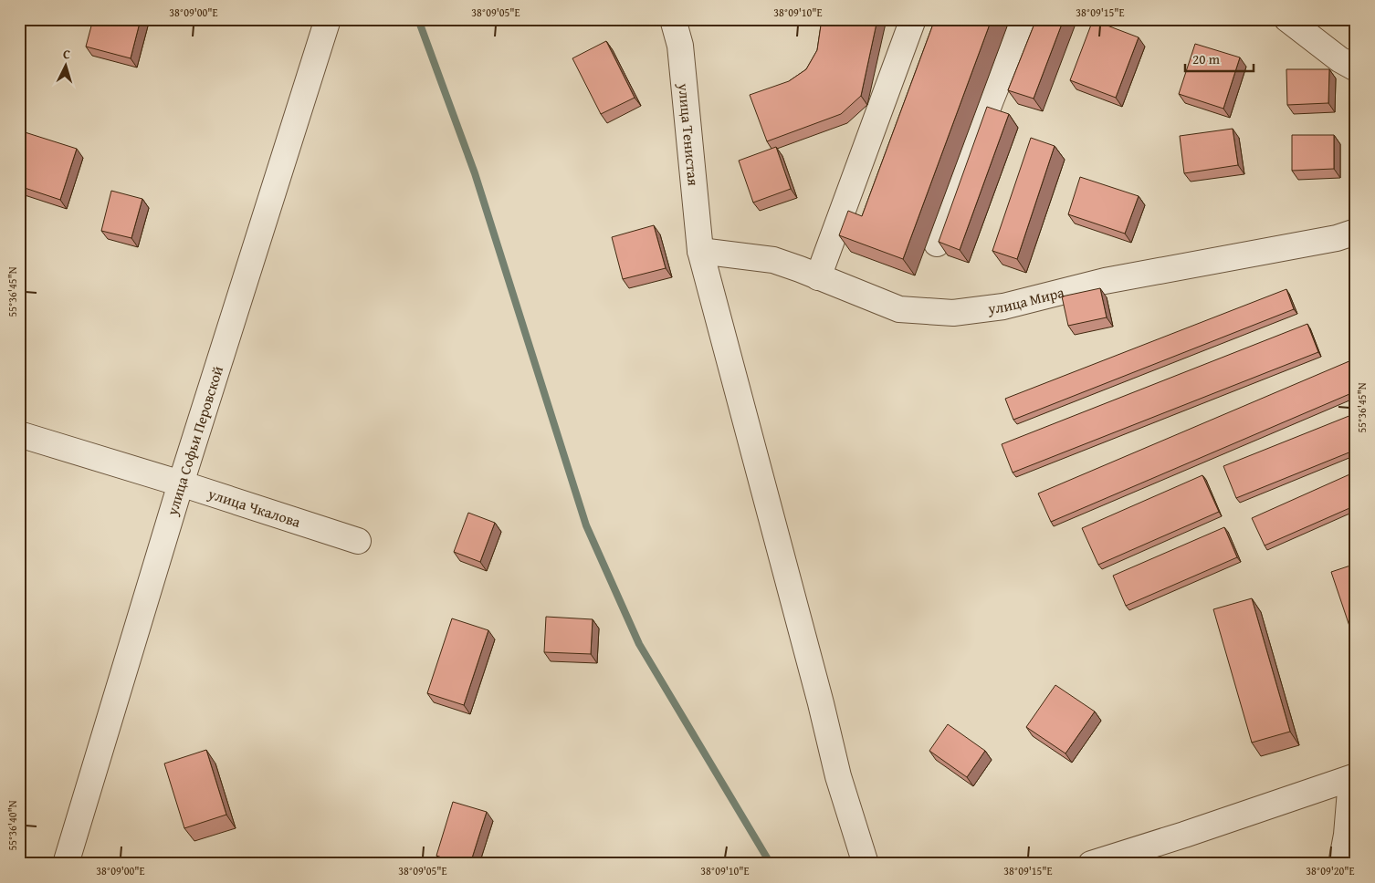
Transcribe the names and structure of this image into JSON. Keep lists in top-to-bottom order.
{
  "streets": {
    "street": [
      "улица Тенистая",
      "улица Мира",
      "улица Софьи Перовской",
      "улица Чкалова"
    ]
  },
  "crossings": [
    ["улица Тенистая", "улица Мира"],
    ["улица Софьи Перовской", "улица Чкалова"]
  ],
  "scale_bar": "20 m",
  "north": "top",
  "coordinates": [
    "38°09'00\"E",
    "38°09'05\"E",
    "38°09'10\"E",
    "38°09'15\"E",
    "55°36'45\"N",
    "55°36'40\"N",
    "38°09'20\"E"
  ]
}
